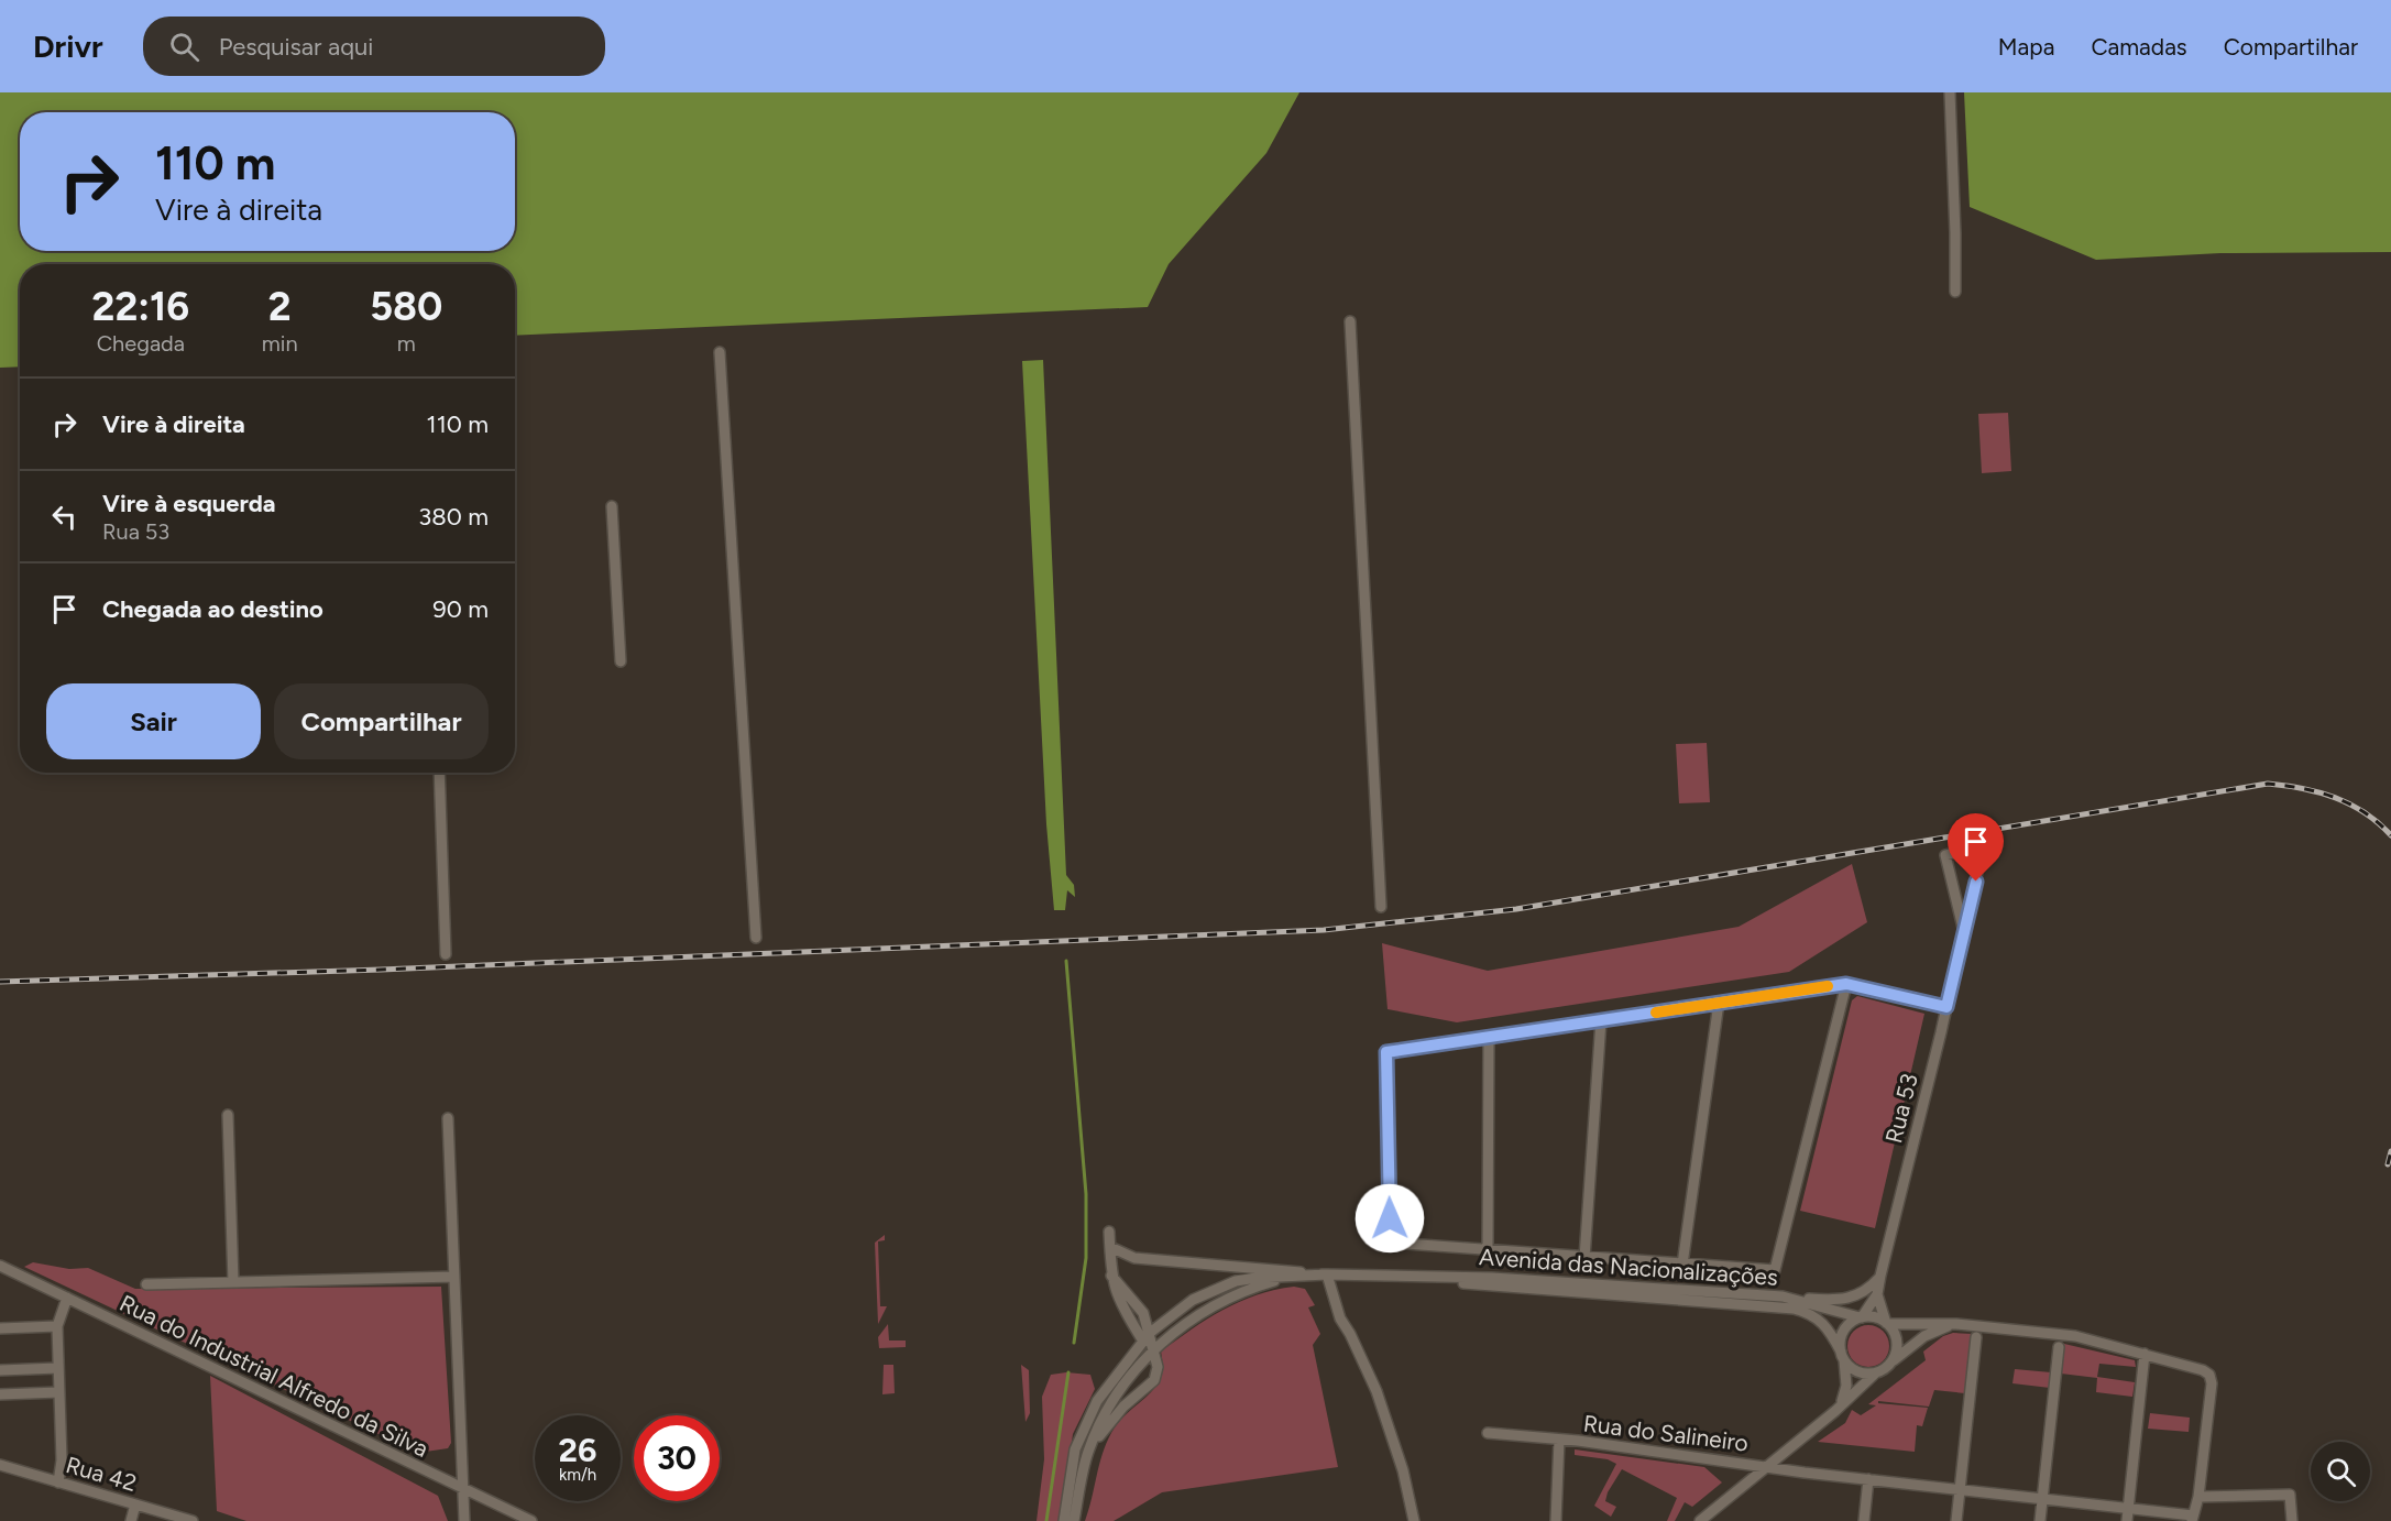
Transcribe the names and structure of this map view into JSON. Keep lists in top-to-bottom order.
{
  "streets": {
    "street": [
      "Rua 53",
      "Avenida das Nacionalizações",
      "Rua do Industrial Alfredo da Silva",
      "Rua do Salineiro",
      "Rua 42"
    ]
  },
  "crossings": [
    ["Rua 53", "Avenida das Nacionalizações"]
  ],
  "page": {
    "header": "Drivr",
    "search": "Pesquisar aqui",
    "nav": ["Mapa", "Camadas", "Compartilhar"],
    "turn": ["110 m", "Vire à direita"],
    "eta": [
      "22:16",
      "Chegada",
      "2",
      "min",
      "580",
      "m"
    ],
    "list": [
      {
        "name": "Vire à direita",
        "value": "110 m"
      },
      {
        "name": "Vire à esquerda",
        "note": "Rua 53",
        "value": "380 m"
      },
      {
        "name": "Chegada ao destino",
        "value": "90 m"
      }
    ],
    "buttons": ["Sair", "Compartilhar"],
    "speed": "26 km/h",
    "limit": "30"
  }
}
